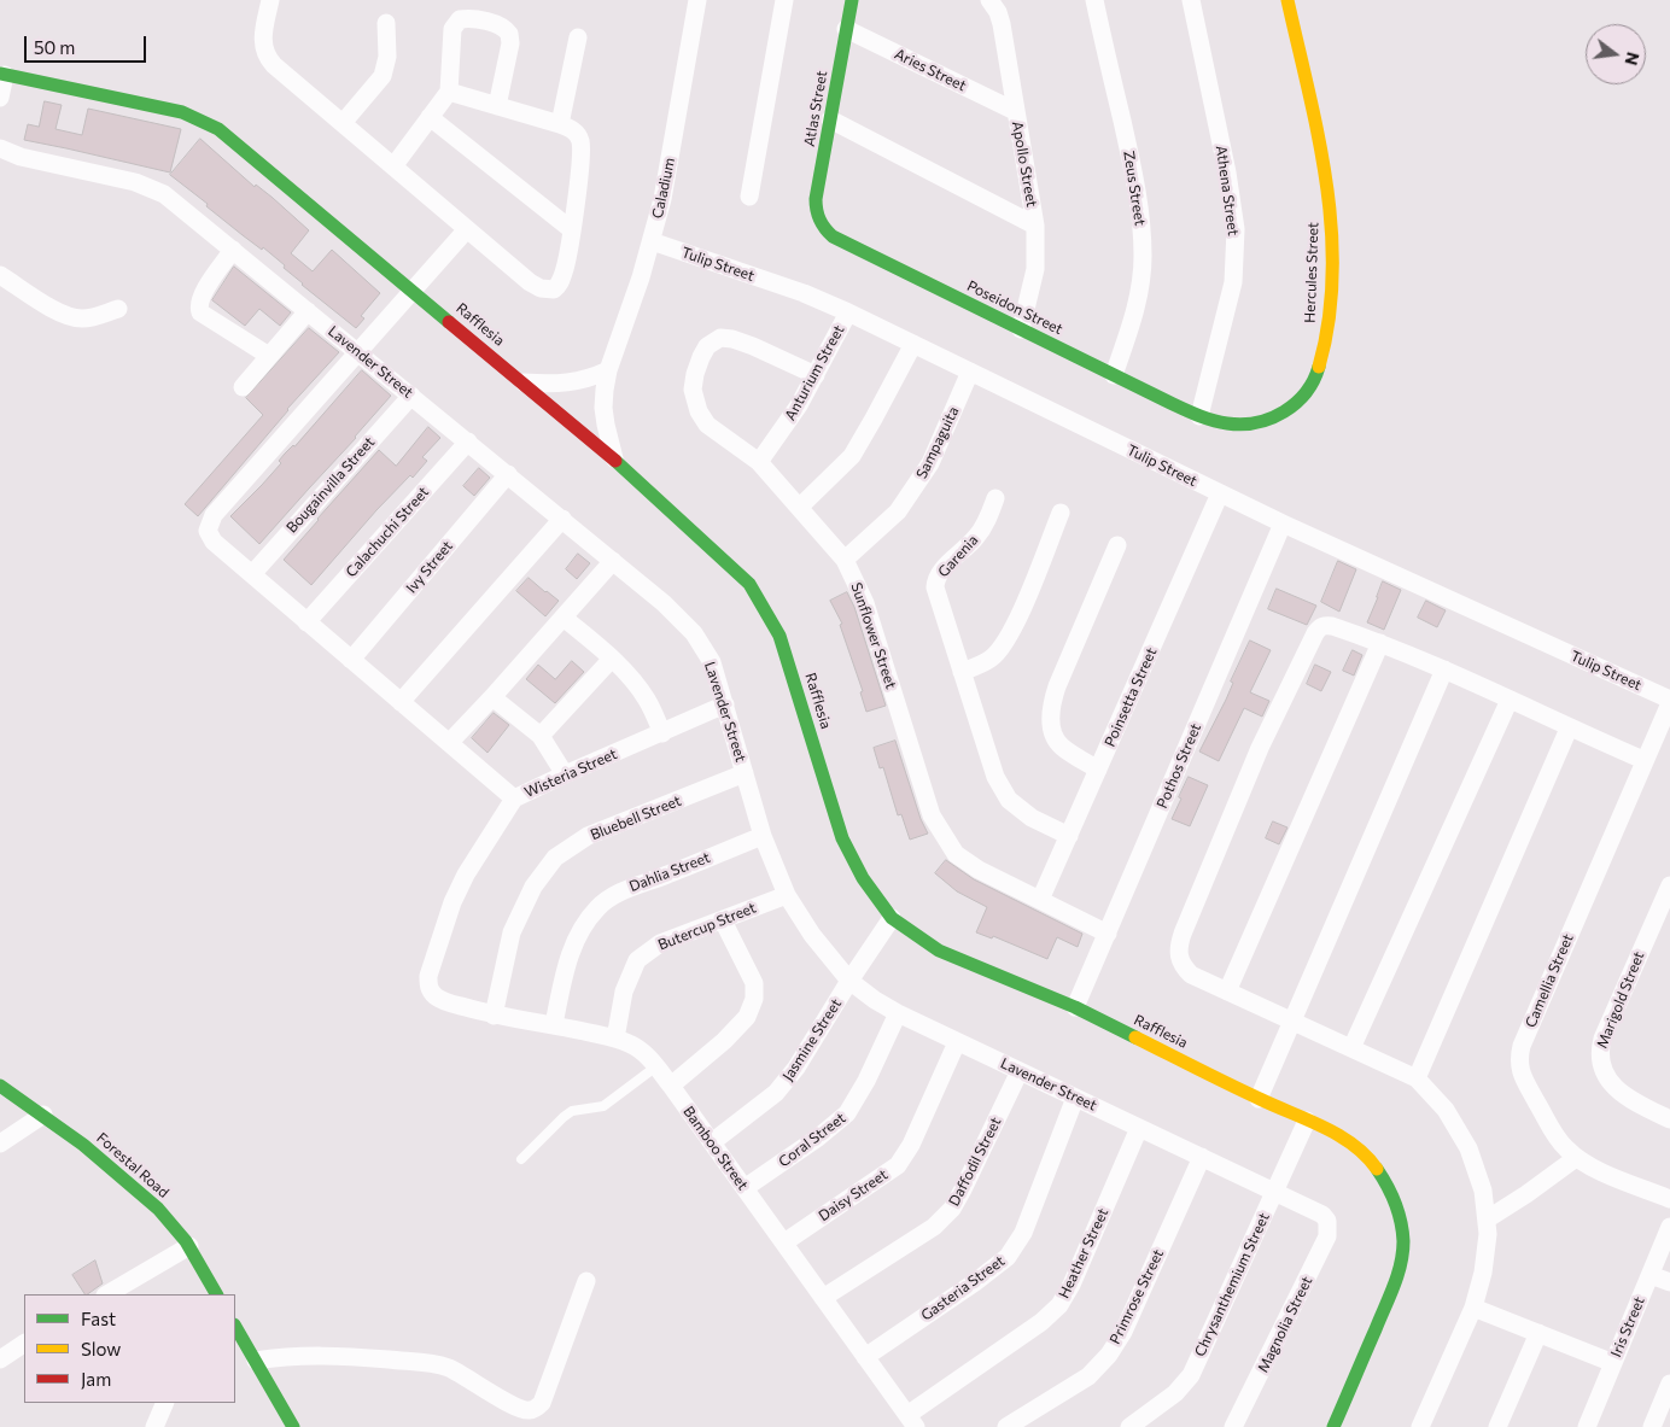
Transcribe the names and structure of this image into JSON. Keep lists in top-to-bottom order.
{
  "streets": {
    "street": [
      "Aries Street",
      "Atlas Street",
      "Apollo Street",
      "Caladium",
      "Zeus Street",
      "Athena Street",
      "Tulip Street",
      "Hercules Street",
      "Poseidon Street",
      "Rafflesia",
      "Lavender Street",
      "Anturium Street",
      "Sampaguita",
      "Bougainvilla Street",
      "Calachuchi Street",
      "Garenia",
      "Ivy Street",
      "Sunflower Street",
      "Poinsetta Street",
      "Pothos Street",
      "Wisteria Street",
      "Bluebell Street",
      "Dahlia Street",
      "Butercup Street",
      "Camellia Street",
      "Marigold Street",
      "Jasmine Street",
      "Coral Street",
      "Bamboo Street",
      "Daffodil Street",
      "Forestal Road",
      "Daisy Street",
      "Heather Street",
      "Chrysanthemium Street",
      "Gasteria Street",
      "Primrose Street",
      "Magnolia Street",
      "Iris Street"
    ]
  },
  "crossings": [
    ["Aries Street", "Atlas Street"],
    ["Aries Street", "Apollo Street"],
    ["Atlas Street", "Poseidon Street"],
    ["Apollo Street", "Poseidon Street"],
    ["Caladium", "Tulip Street"],
    ["Caladium", "Rafflesia"],
    ["Zeus Street", "Poseidon Street"],
    ["Athena Street", "Hercules Street"],
    ["Athena Street", "Poseidon Street"],
    ["Tulip Street", "Anturium Street"],
    ["Tulip Street", "Sampaguita"],
    ["Tulip Street", "Poinsetta Street"],
    ["Tulip Street", "Pothos Street"],
    ["Tulip Street", "Camellia Street"],
    ["Hercules Street", "Poseidon Street"],
    ["Rafflesia", "Pothos Street"],
    ["Rafflesia", "Jasmine Street"],
    ["Rafflesia", "Chrysanthemium Street"],
    ["Lavender Street", "Bougainvilla Street"],
    ["Lavender Street", "Calachuchi Street"],
    ["Lavender Street", "Ivy Street"],
    ["Lavender Street", "Wisteria Street"],
    ["Lavender Street", "Bluebell Street"],
    ["Lavender Street", "Dahlia Street"],
    ["Lavender Street", "Butercup Street"],
    ["Lavender Street", "Jasmine Street"],
    ["Lavender Street", "Coral Street"],
    ["Lavender Street", "Daffodil Street"],
    ["Lavender Street", "Daisy Street"],
    ["Lavender Street", "Heather Street"],
    ["Lavender Street", "Chrysanthemium Street"],
    ["Lavender Street", "Gasteria Street"],
    ["Lavender Street", "Primrose Street"],
    ["Lavender Street", "Magnolia Street"],
    ["Anturium Street", "Sunflower Street"],
    ["Sampaguita", "Sunflower Street"],
    ["Sunflower Street", "Poinsetta Street"],
    ["Sunflower Street", "Pothos Street"],
    ["Wisteria Street", "Bamboo Street"],
    ["Bluebell Street", "Bamboo Street"],
    ["Dahlia Street", "Bamboo Street"],
    ["Butercup Street", "Bamboo Street"],
    ["Jasmine Street", "Bamboo Street"],
    ["Coral Street", "Bamboo Street"],
    ["Bamboo Street", "Daffodil Street"],
    ["Bamboo Street", "Daisy Street"],
    ["Bamboo Street", "Heather Street"],
    ["Bamboo Street", "Gasteria Street"]
  ],
  "legend": ["Fast", "Slow", "Jam"],
  "scale_bar": "50 m",
  "north": "right"
}
